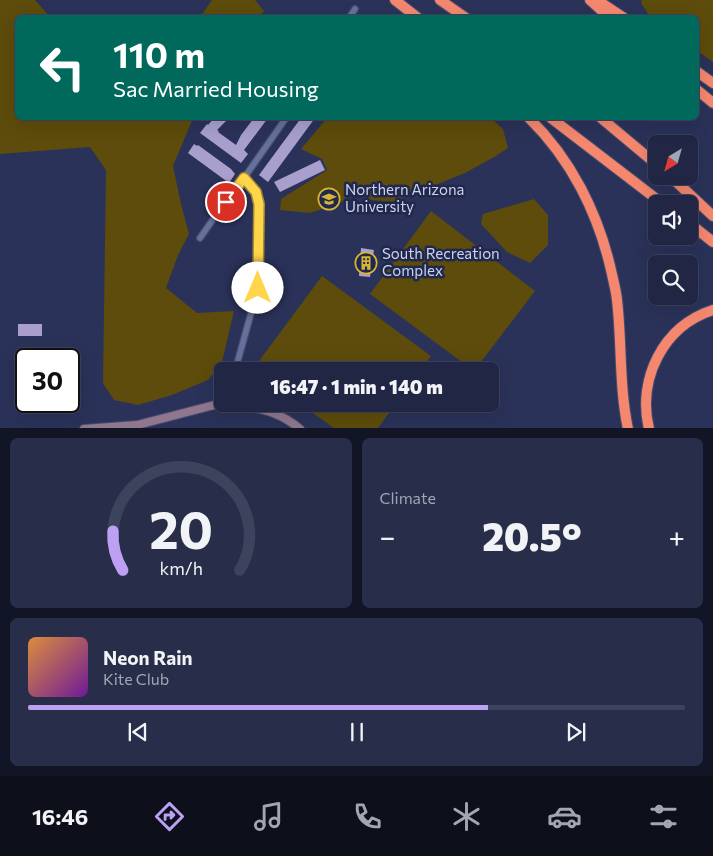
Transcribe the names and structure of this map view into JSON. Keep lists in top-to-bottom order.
{
  "places": {
    "school or university": ["Northern Arizona University"],
    "building": ["South Recreation Complex"]
  },
  "north": "bottom left",
  "page": {
    "turn": ["110 m", "Sac Married Housing"],
    "limit": "30",
    "trip": "16:47 · 1 min · 140 m",
    "tile": "Climate",
    "heat": ["−", "20.5°", "+"],
    "song": ["Neon Rain", "Kite Club"],
    "tabs": "16:46",
    "gauge": ["20", "km/h"]
  }
}
